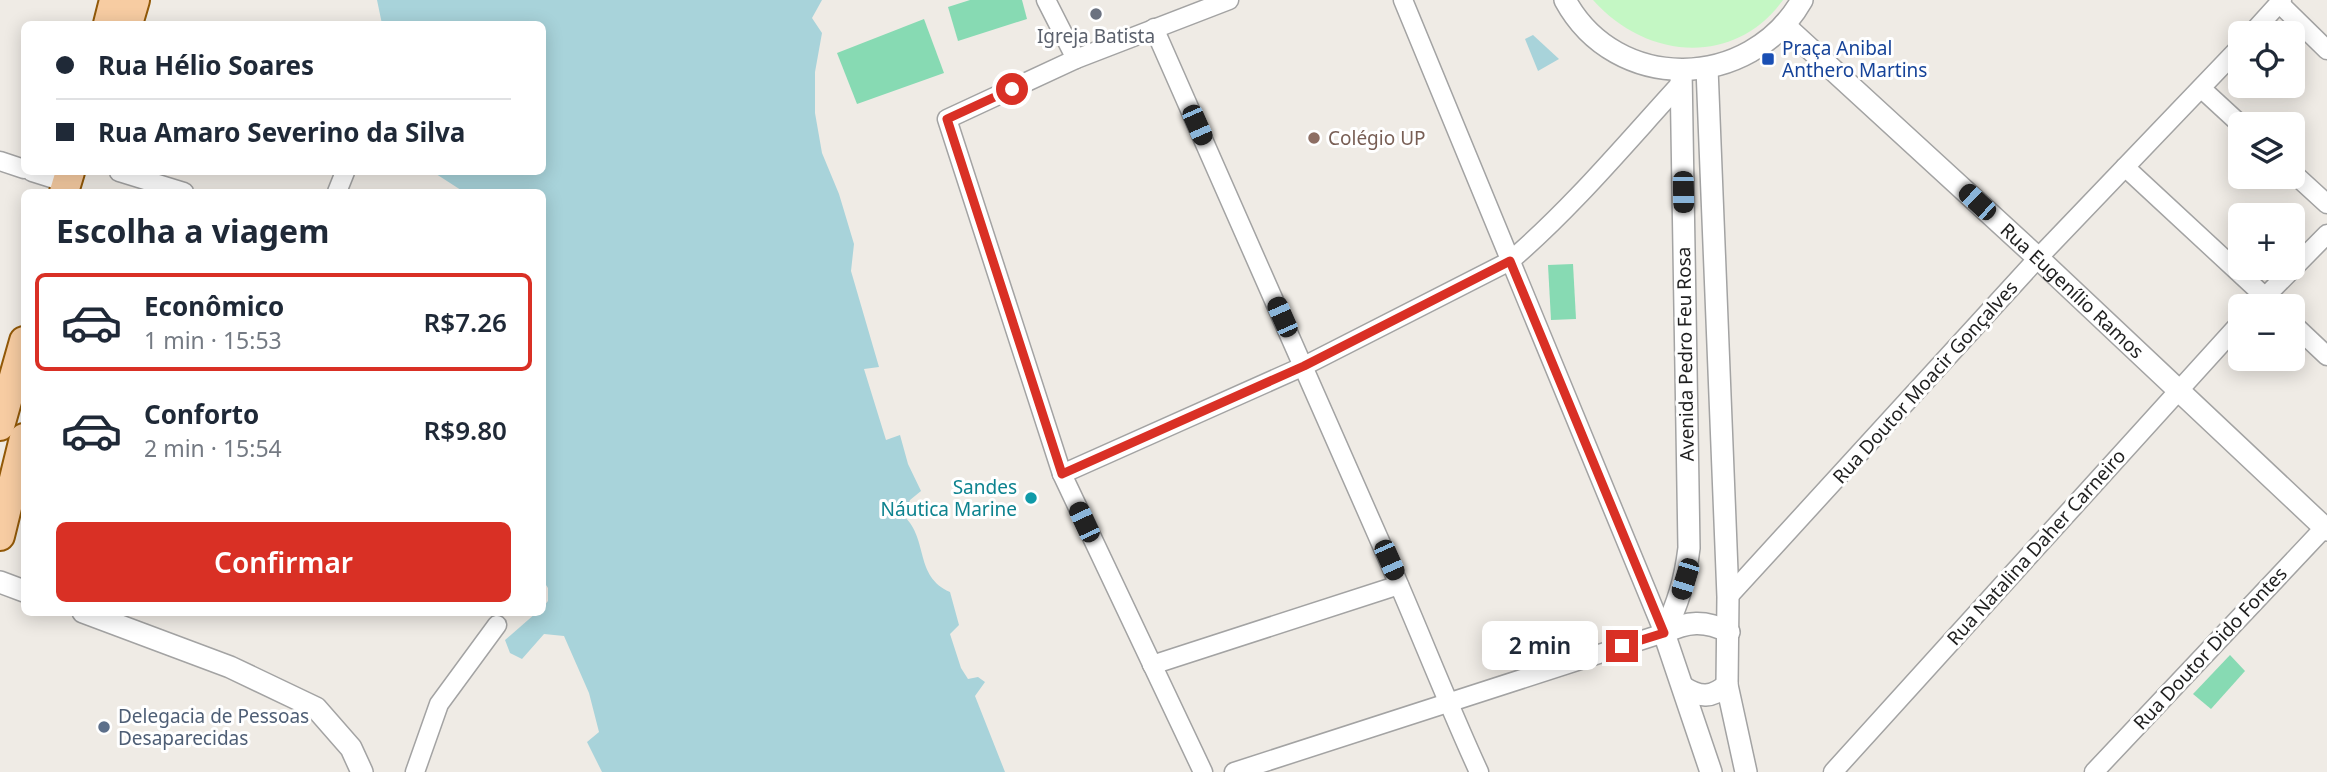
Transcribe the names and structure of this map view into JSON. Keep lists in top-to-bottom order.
{
  "streets": {
    "street": [
      "Rua Eugenílio Ramos",
      "Avenida Pedro Feu Rosa",
      "Rua Doutor Moacir Gonçalves",
      "Rua Natalina Daher Carneiro",
      "Rua Doutor Dido Fontes"
    ]
  },
  "crossings": [
    ["Rua Eugenílio Ramos", "Rua Doutor Moacir Gonçalves"],
    ["Rua Eugenílio Ramos", "Rua Natalina Daher Carneiro"],
    ["Rua Eugenílio Ramos", "Rua Doutor Dido Fontes"],
    ["Avenida Pedro Feu Rosa", "Rua Doutor Moacir Gonçalves"]
  ],
  "places": {
    "other": [
      "Igreja Batista",
      "Colégio UP",
      "Sandes Náutica Marine",
      "Delegacia de Pessoas Desaparecidas"
    ],
    "transit": ["Praça Anibal Anthero Martins"]
  },
  "page": {
    "map_buttons": ["+", "−"],
    "banner": ["Rua Hélio Soares", "Rua Amaro Severino da Silva"],
    "heading": "Escolha a viagem",
    "list": [
      {
        "name": "Econômico",
        "note": "1 min · 15:53",
        "value": "R$7.26"
      },
      {
        "name": "Conforto",
        "note": "2 min · 15:54",
        "value": "R$9.80"
      }
    ],
    "buttons": "Confirmar",
    "bubble": "2 min"
  }
}
